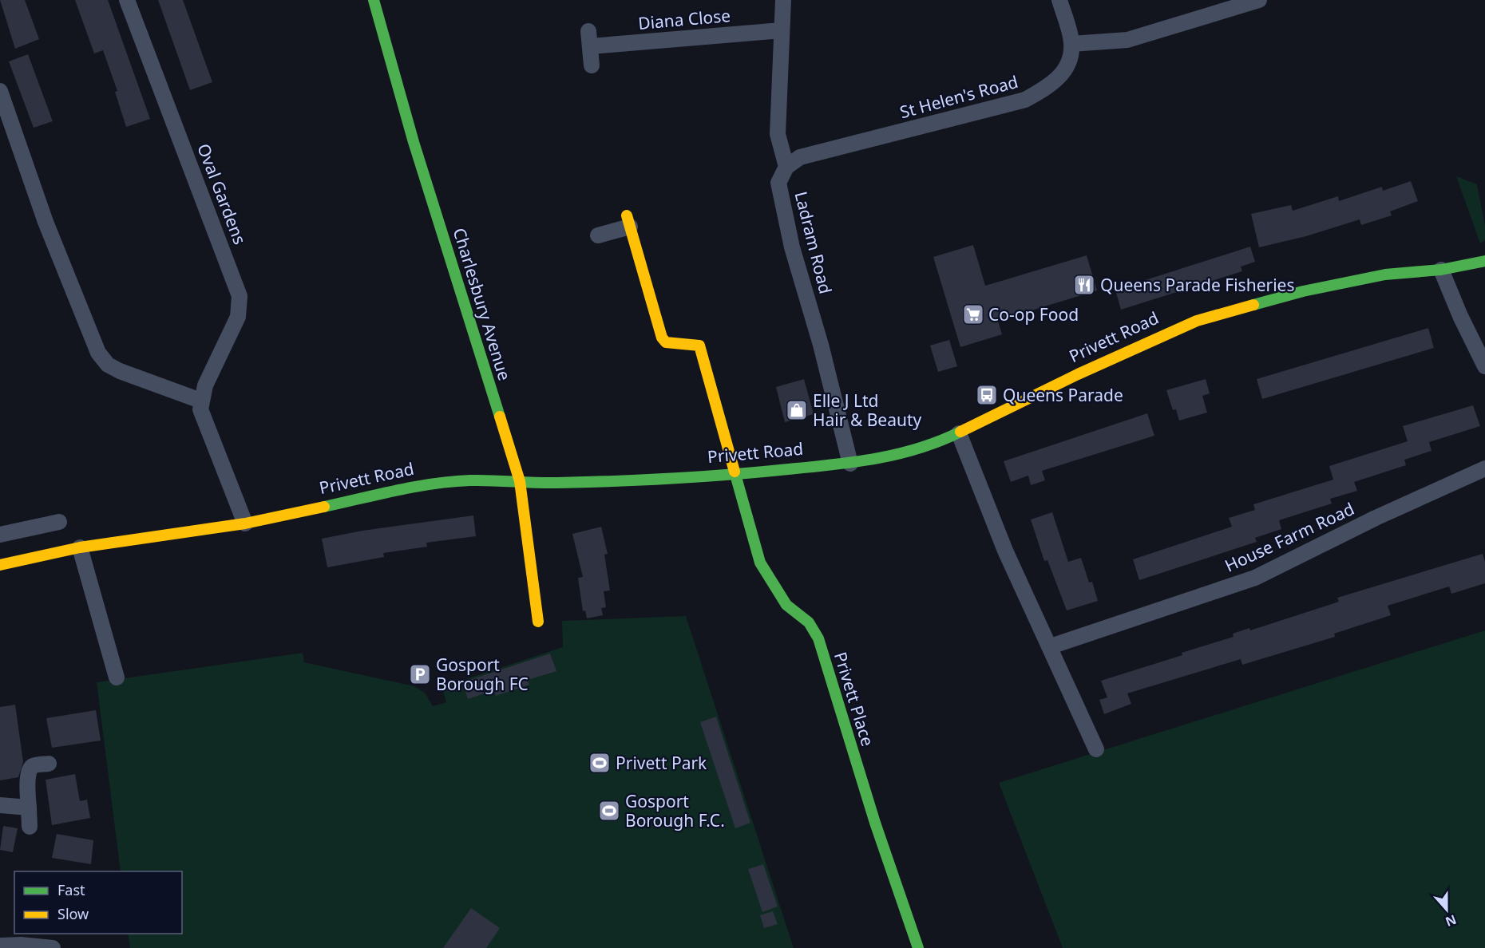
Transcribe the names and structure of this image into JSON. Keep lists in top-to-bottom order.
{
  "streets": {
    "main road": ["Charlesbury Avenue", "Privett Road", "Privett Place"],
    "street": [
      "Diana Close",
      "St Helen's Road",
      "Oval Gardens",
      "Ladram Road",
      "House Farm Road"
    ]
  },
  "crossings": [
    ["St Helen's Road", "Ladram Road"],
    ["Ladram Road", "Privett Road"],
    ["Charlesbury Avenue", "Privett Road"],
    ["Privett Road", "Privett Place"]
  ],
  "places": {
    "restaurant": ["Queens Parade Fisheries"],
    "supermarket": ["Co-op Food"],
    "bus stop": ["Queens Parade"],
    "shop": ["Elle J Ltd Hair & Beauty"],
    "parking": ["Gosport Borough FC"],
    "sports": ["Privett Park", "Gosport Borough F.C."]
  },
  "legend": ["Fast", "Slow"],
  "north": "bottom"
}
